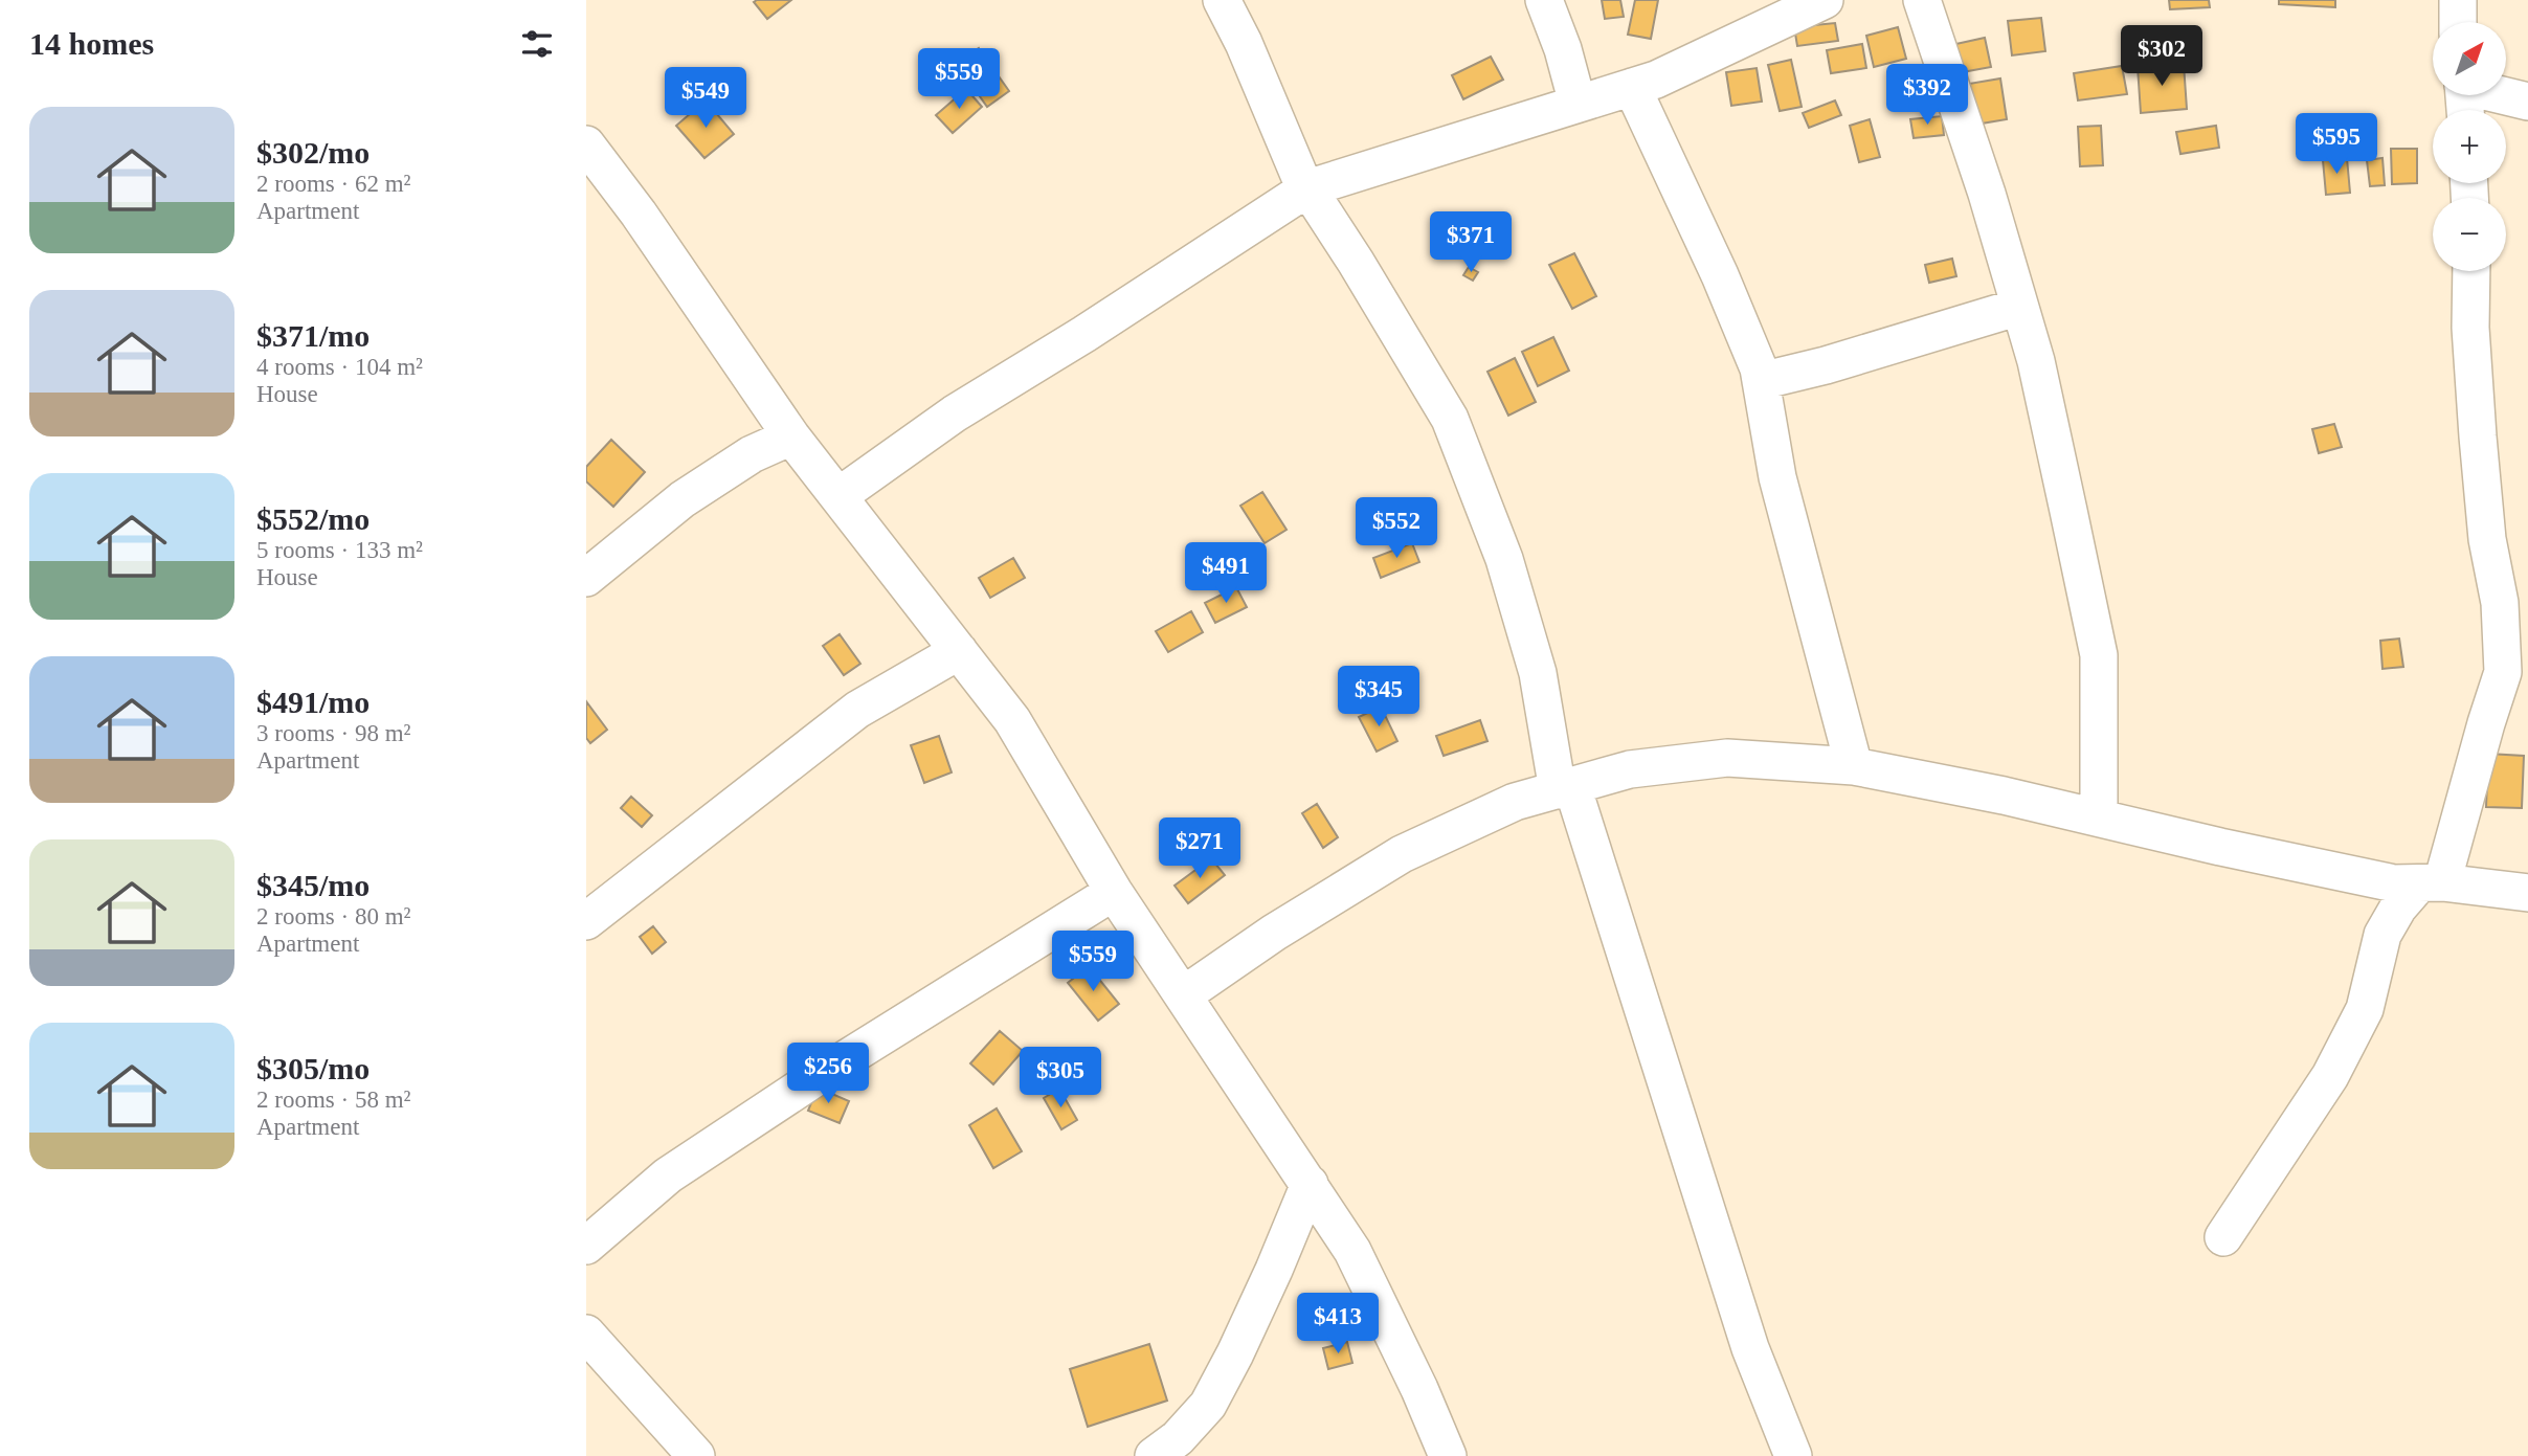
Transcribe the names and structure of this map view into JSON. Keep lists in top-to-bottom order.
{
  "north": "top right",
  "page": {
    "heading": "14 homes",
    "map_buttons": ["+", "−"],
    "price": [
      "$302",
      "$559",
      "$392",
      "$549",
      "$595",
      "$371",
      "$552",
      "$491",
      "$345",
      "$271",
      "$559",
      "$256",
      "$305",
      "$413"
    ],
    "list": [
      {
        "name": "$302/mo",
        "note": "2 rooms · 62 m² · Apartment"
      },
      {
        "name": "$371/mo",
        "note": "4 rooms · 104 m² · House"
      },
      {
        "name": "$552/mo",
        "note": "5 rooms · 133 m² · House"
      },
      {
        "name": "$491/mo",
        "note": "3 rooms · 98 m² · Apartment"
      },
      {
        "name": "$345/mo",
        "note": "2 rooms · 80 m² · Apartment"
      },
      {
        "name": "$305/mo",
        "note": "2 rooms · 58 m² · Apartment"
      }
    ]
  }
}
